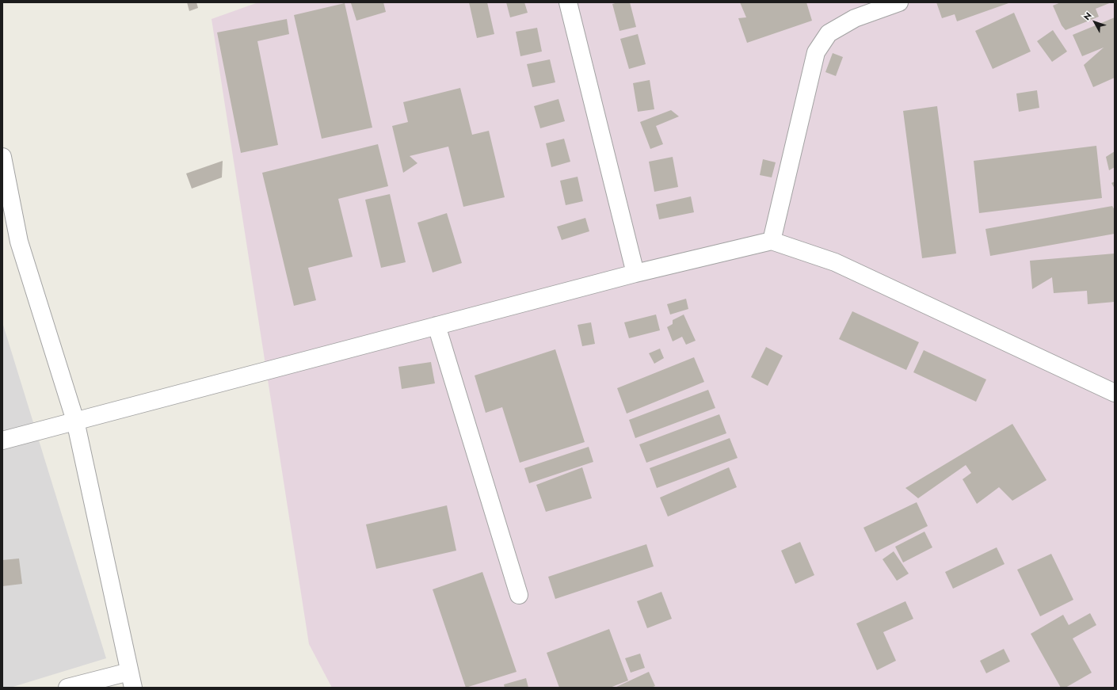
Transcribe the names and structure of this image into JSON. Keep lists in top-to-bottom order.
{
  "north": "top left"
}
